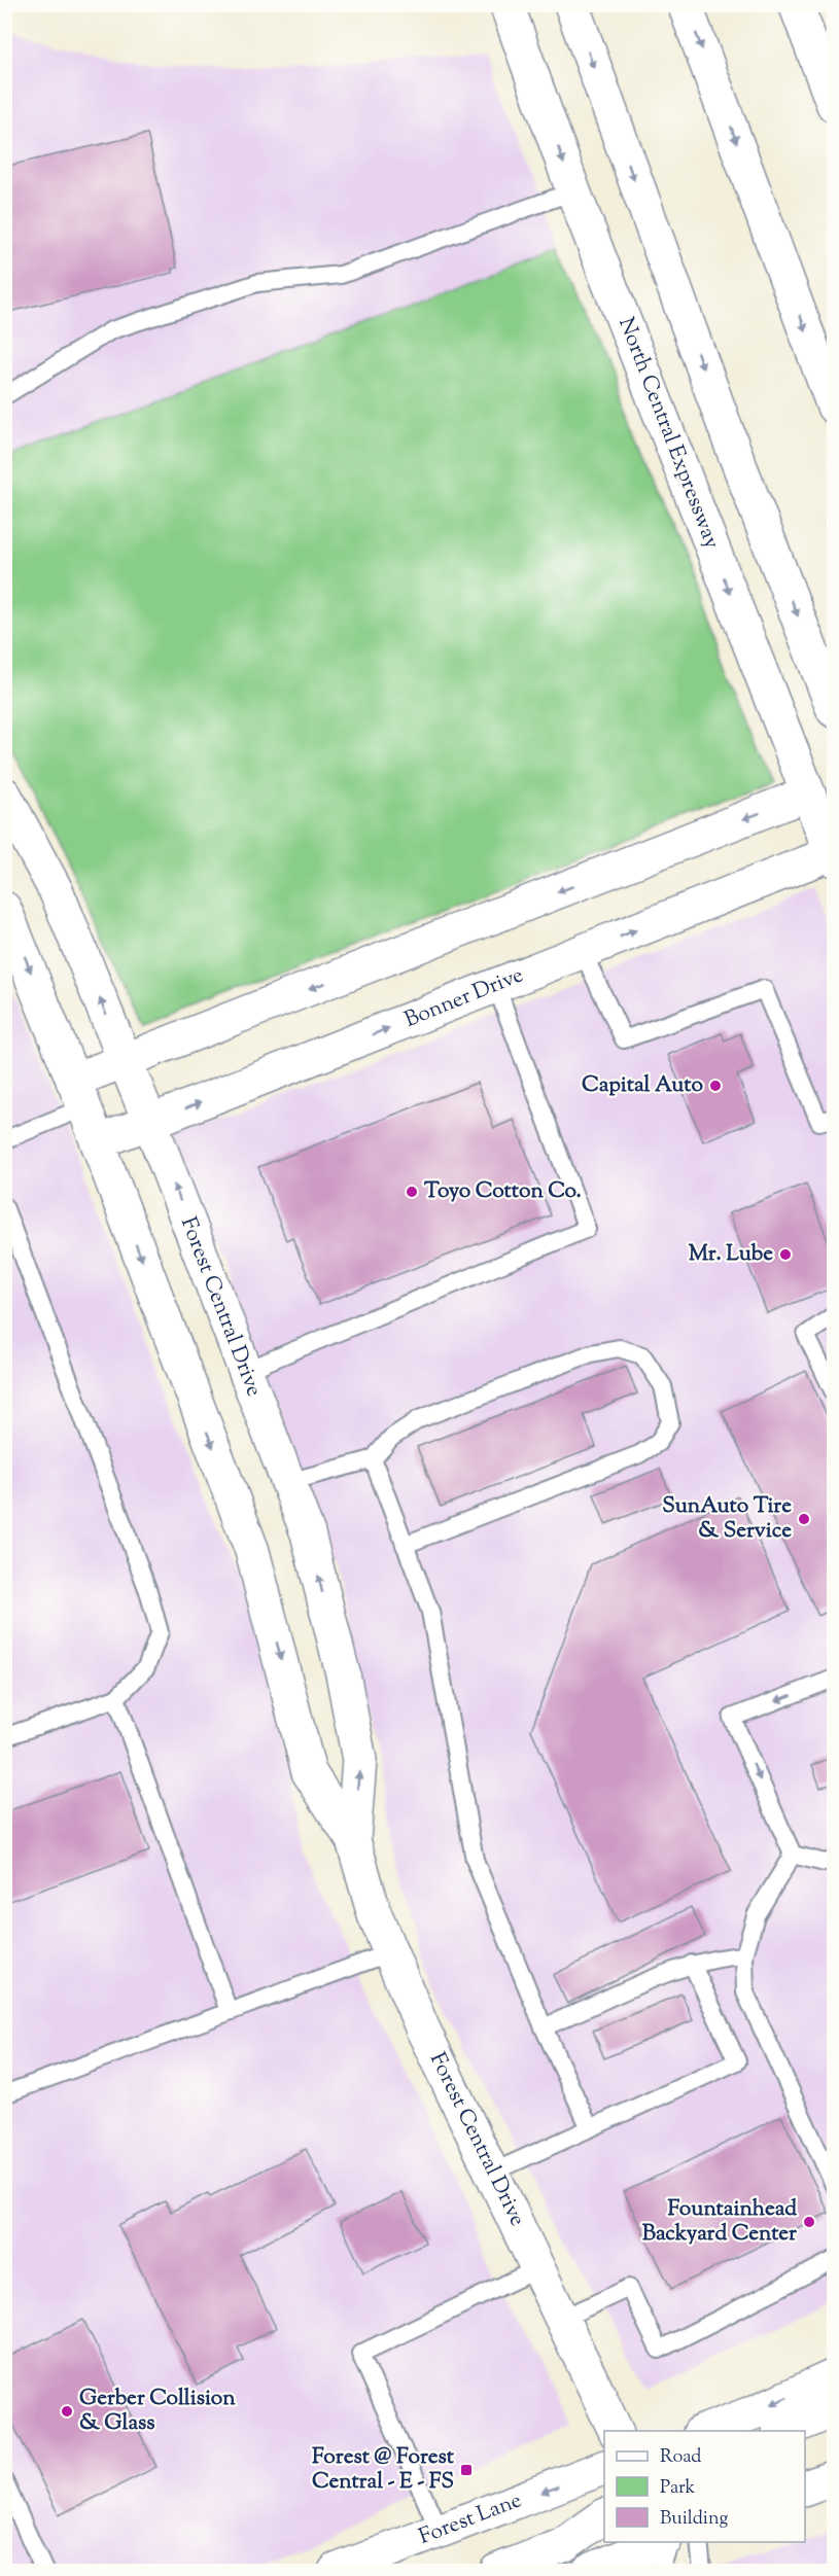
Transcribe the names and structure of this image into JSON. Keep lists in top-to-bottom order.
{
  "streets": {
    "main road": [
      "North Central Expressway",
      "Bonner Drive",
      "Forest Central Drive",
      "Forest Lane"
    ]
  },
  "crossings": [
    ["North Central Expressway", "Bonner Drive"],
    ["Bonner Drive", "Forest Central Drive"]
  ],
  "places": {
    "other": [
      "Capital Auto",
      "Toyo Cotton Co.",
      "Mr. Lube",
      "SunAuto Tire & Service",
      "Fountainhead Backyard Center",
      "Gerber Collision & Glass"
    ],
    "transit": ["Forest @ Forest Central - E - FS"]
  },
  "legend": ["Road", "Park", "Building"]
}
